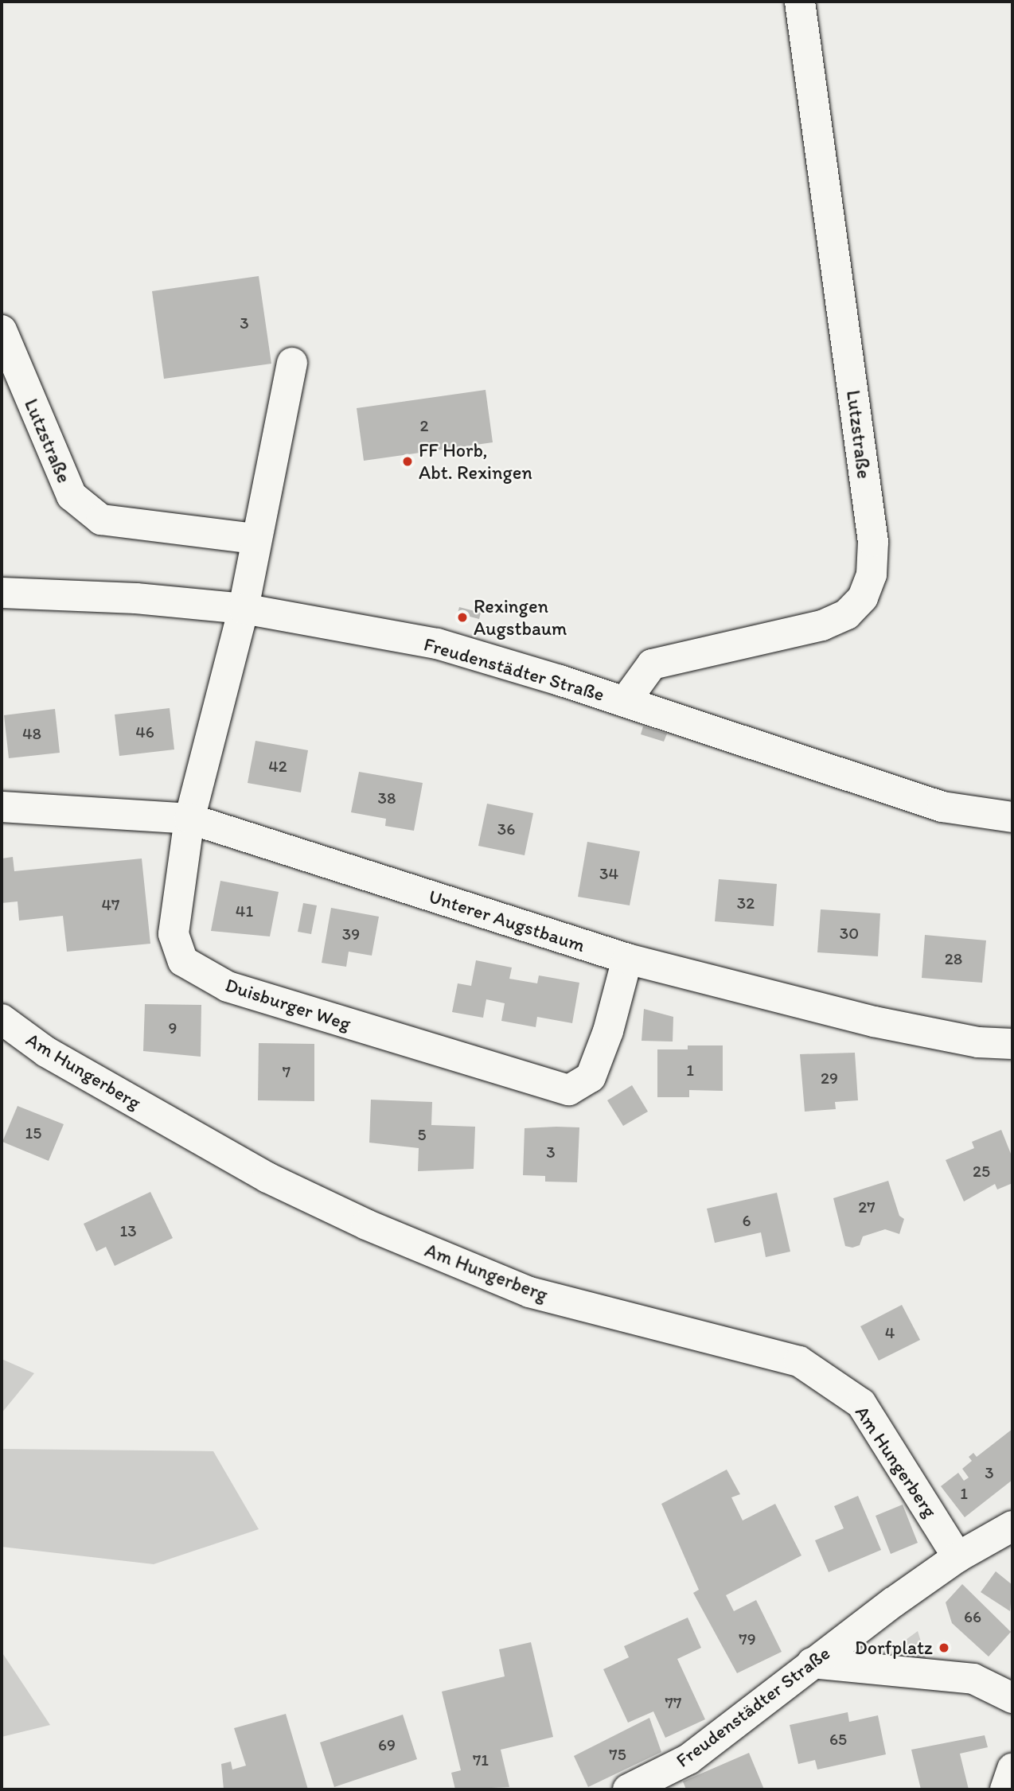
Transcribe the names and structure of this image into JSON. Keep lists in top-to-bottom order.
{
  "streets": {
    "street": [
      "Lutzstraße",
      "Freudenstädter Straße",
      "Unterer Augstbaum",
      "Duisburger Weg",
      "Am Hungerberg"
    ]
  },
  "crossings": [
    ["Lutzstraße", "Freudenstädter Straße"],
    ["Freudenstädter Straße", "Duisburger Weg"],
    ["Freudenstädter Straße", "Am Hungerberg"],
    ["Unterer Augstbaum", "Duisburger Weg"]
  ],
  "places": ["FF Horb, Abt. Rexingen", "Rexingen Augstbaum", "Dorfplatz"],
  "house_numbers": [
    "3",
    "2",
    "46",
    "48",
    "42",
    "38",
    "36",
    "34",
    "32",
    "47",
    "41",
    "30",
    "39",
    "28",
    "9",
    "1",
    "7",
    "29",
    "15",
    "5",
    "3",
    "25",
    "27",
    "6",
    "13",
    "4",
    "3",
    "1",
    "66",
    "79",
    "77",
    "65",
    "69",
    "75",
    "71"
  ]
}
